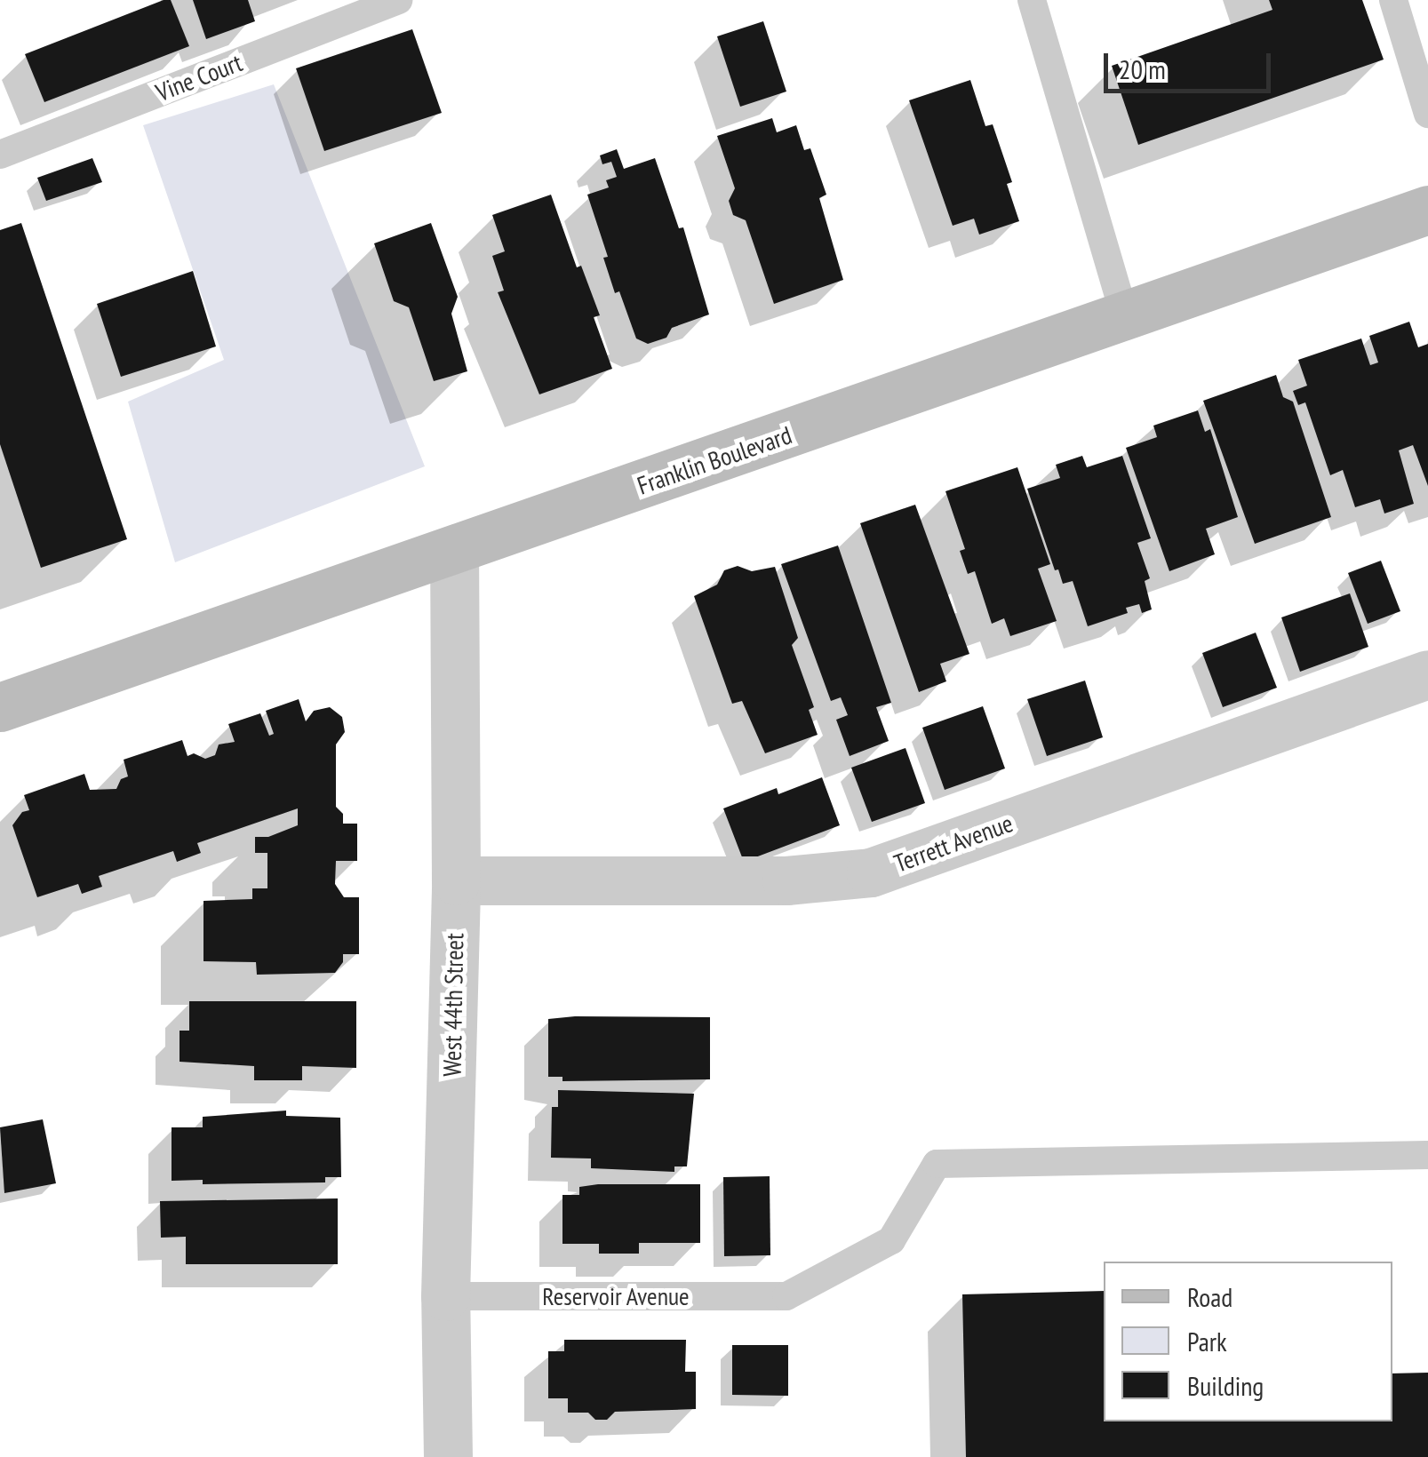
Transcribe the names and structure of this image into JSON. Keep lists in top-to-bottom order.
{
  "streets": {
    "street": ["Franklin Boulevard", "Terrett Avenue", "West 44th Street"],
    "lane": ["Vine Court", "Reservoir Avenue"]
  },
  "crossings": [
    ["Franklin Boulevard", "West 44th Street"],
    ["Terrett Avenue", "West 44th Street"],
    ["West 44th Street", "Reservoir Avenue"]
  ],
  "legend": ["Road", "Park", "Building"],
  "scale_bar": "20 m"
}
